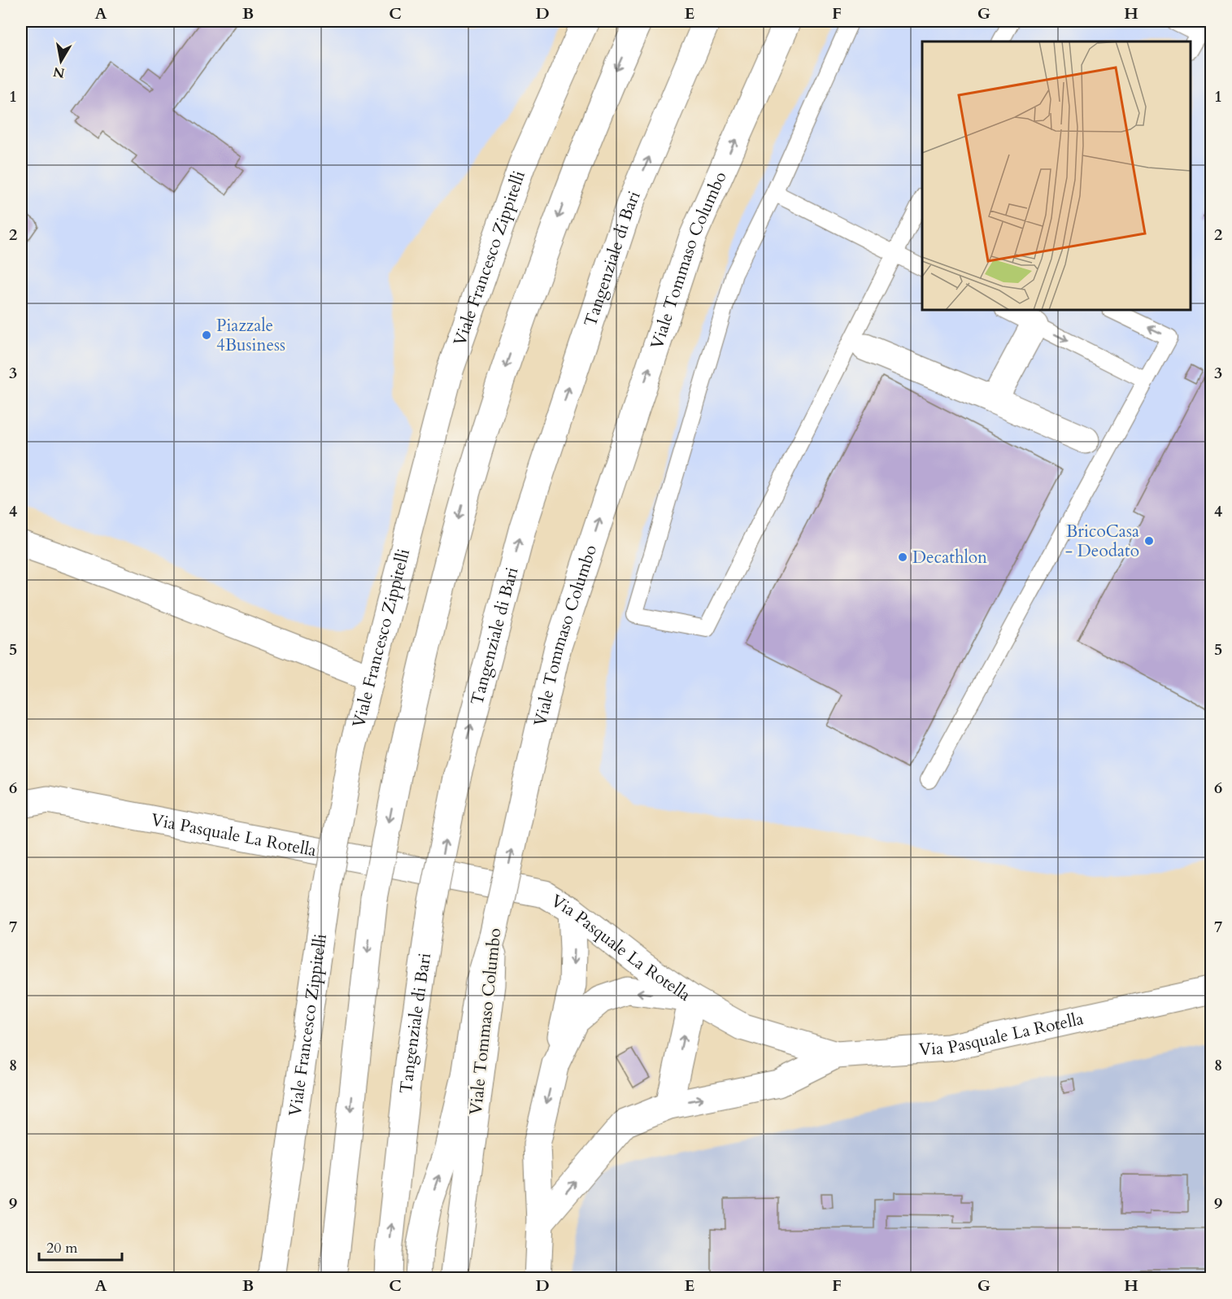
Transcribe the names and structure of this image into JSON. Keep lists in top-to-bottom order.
{
  "streets": {
    "main road": [
      "Viale Francesco Zippitelli",
      "Tangenziale di Bari",
      "Viale Tommaso Columbo",
      "Via Pasquale La Rotella"
    ]
  },
  "places": ["Piazzale 4Business", "BricoCasa - Deodato", "Decathlon"],
  "scale_bar": "20 m",
  "north": "bottom",
  "grid": {
    "columns": [
      "A",
      "B",
      "C",
      "D",
      "E",
      "F",
      "G",
      "H"
    ],
    "rows": [
      "1",
      "2",
      "3",
      "4",
      "5",
      "6",
      "7",
      "8",
      "9"
    ]
  }
}
